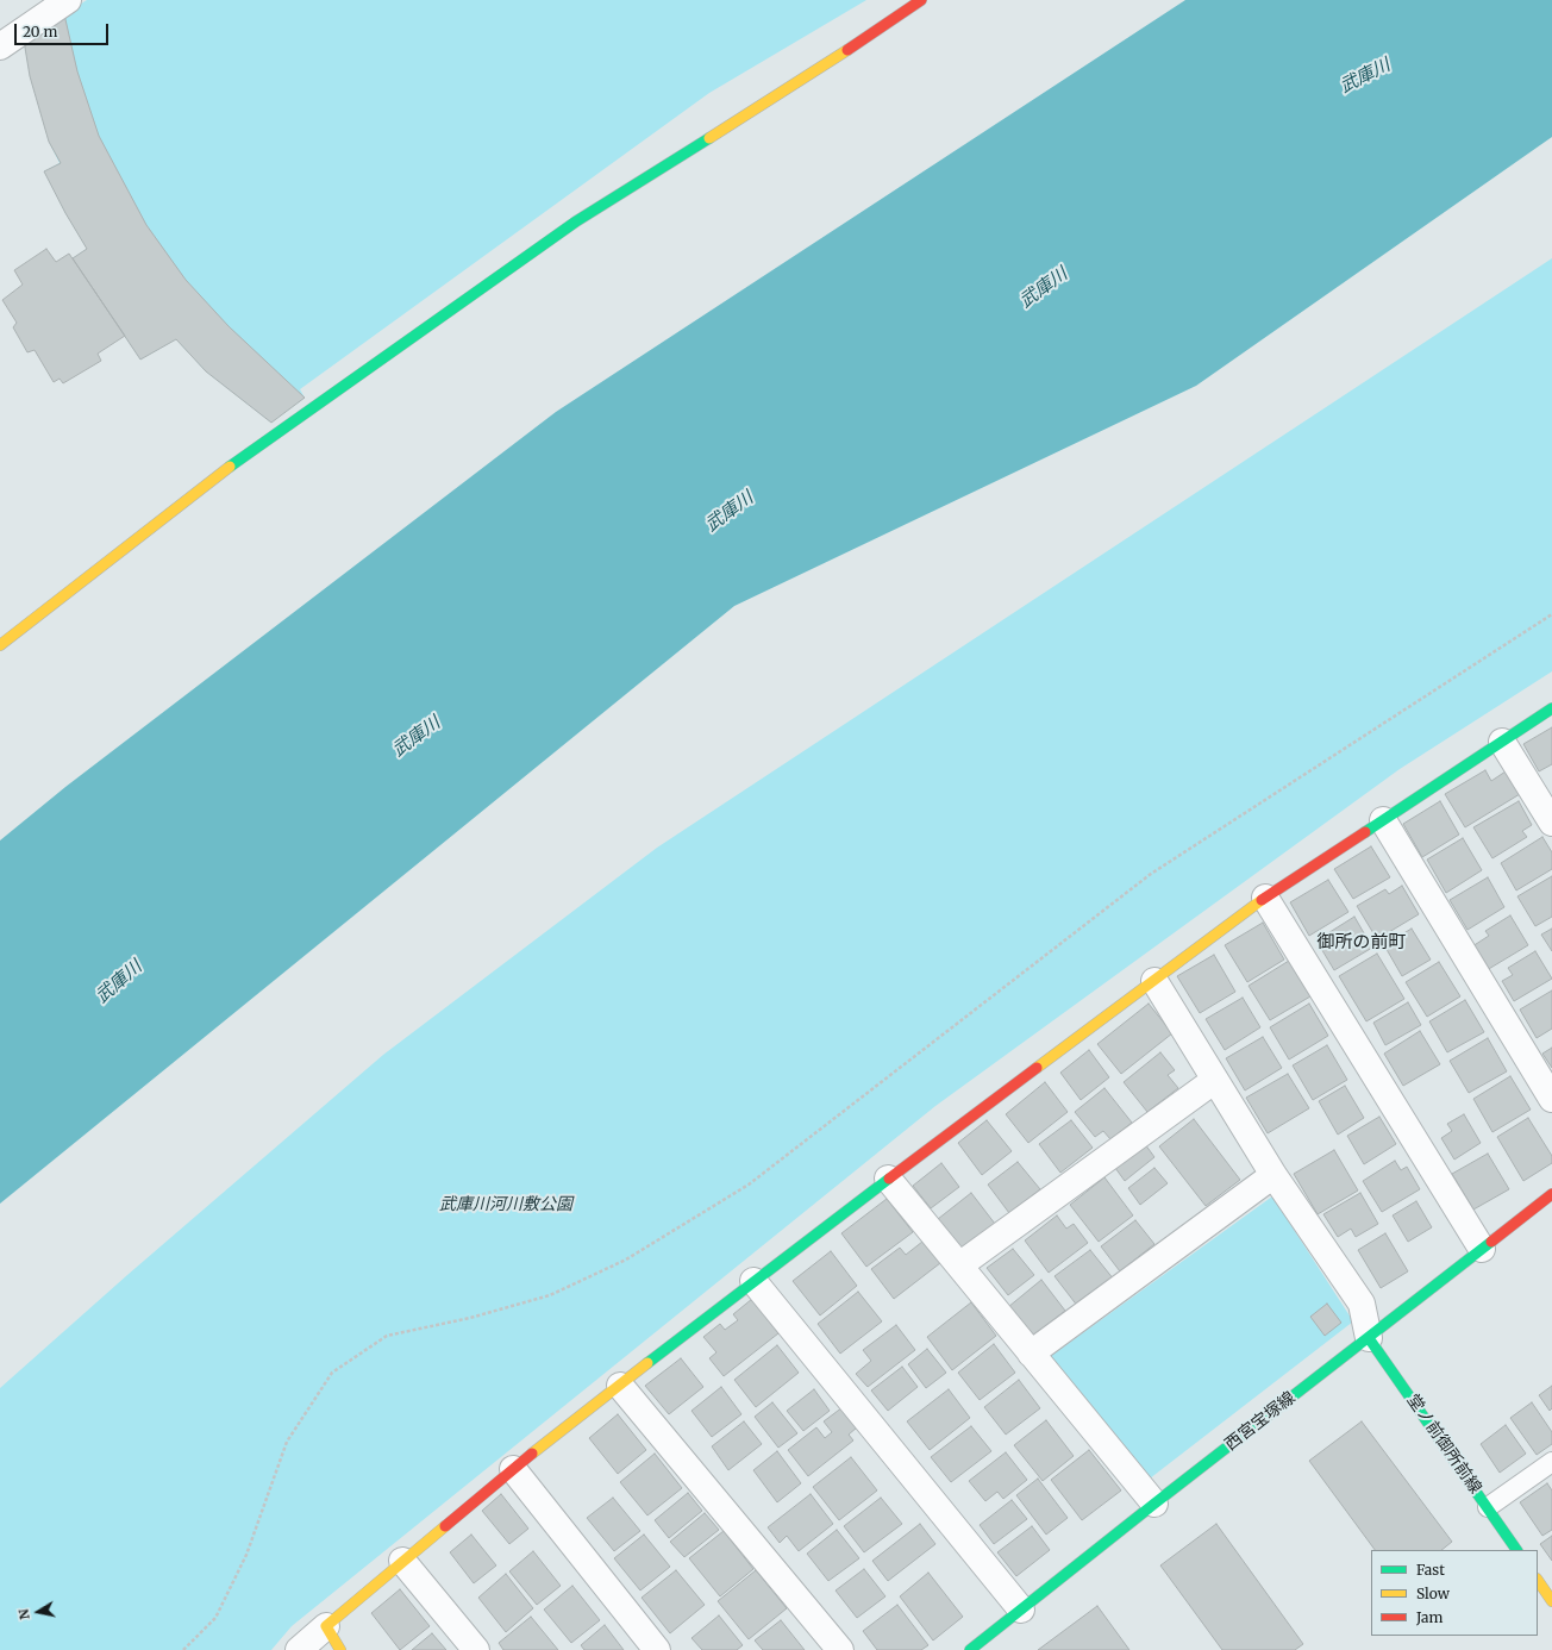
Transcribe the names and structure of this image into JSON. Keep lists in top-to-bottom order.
{
  "streets": {
    "street": ["西宮宝塚線", "堂ノ前御所前線"]
  },
  "crossings": [
    ["西宮宝塚線", "堂ノ前御所前線"]
  ],
  "districts": ["御所の前町"],
  "water": ["武庫川"],
  "parks": ["武庫川河川敷公園"],
  "legend": ["Fast", "Slow", "Jam"],
  "scale_bar": "20 m",
  "north": "left"
}
